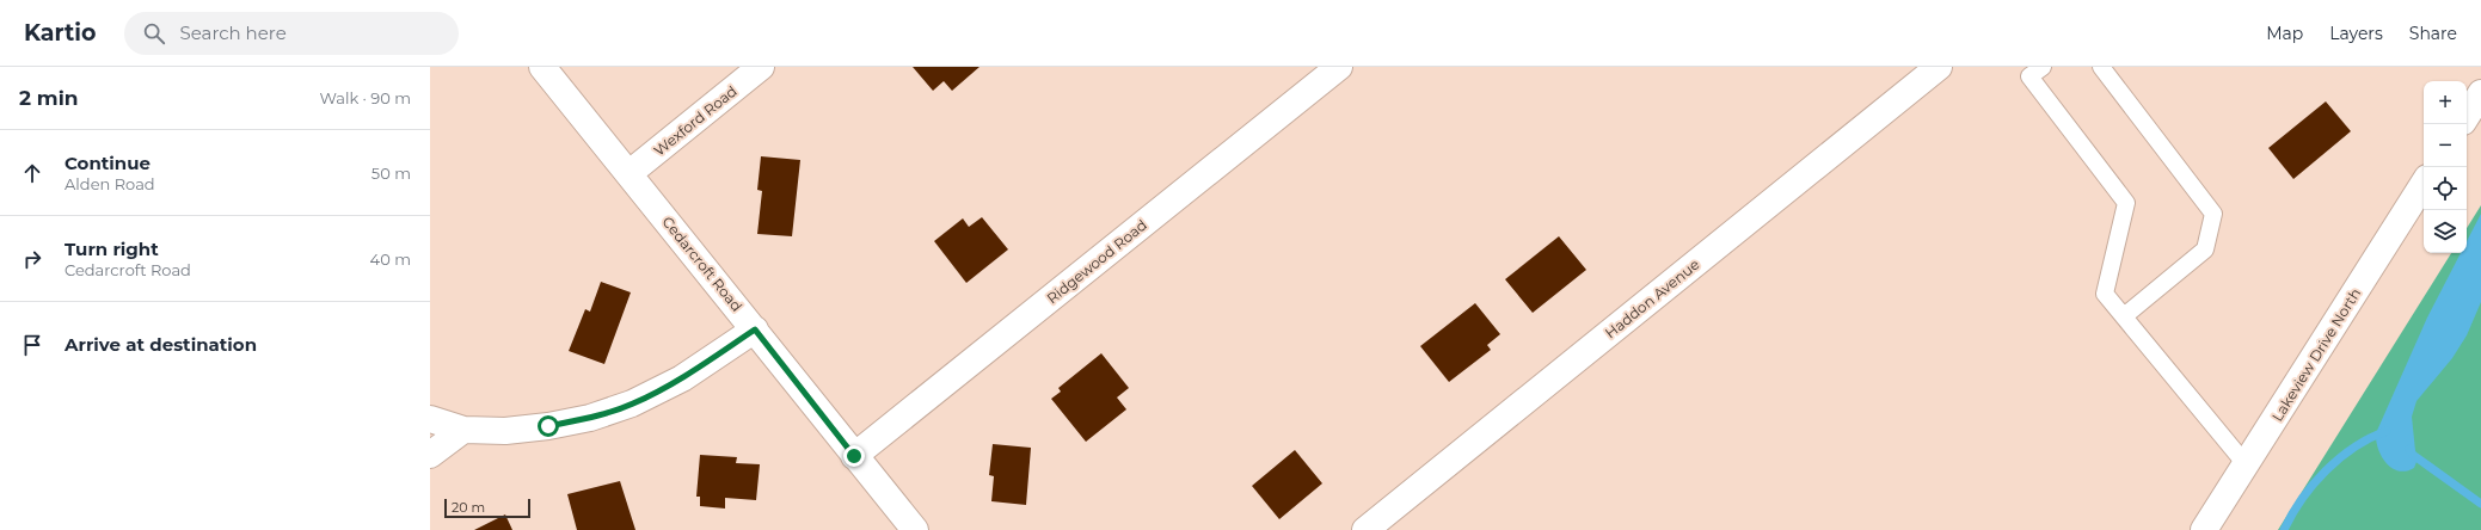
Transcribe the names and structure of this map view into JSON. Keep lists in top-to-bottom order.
{
  "streets": {
    "street": [
      "Wexford Road",
      "Ridgewood Road",
      "Cedarcroft Road",
      "Haddon Avenue",
      "Lakeview Drive North"
    ]
  },
  "crossings": [
    ["Wexford Road", "Cedarcroft Road"],
    ["Ridgewood Road", "Cedarcroft Road"]
  ],
  "scale_bar": "20 m",
  "page": {
    "header": "Kartio",
    "search": "Search here",
    "nav": ["Map", "Layers", "Share"],
    "heading": ["2 min", "Walk · 90 m"],
    "map_buttons": ["+", "−"],
    "list": [
      ["Continue", "Alden Road", "50 m"],
      ["Turn right", "Cedarcroft Road", "40 m"],
      "Arrive at destination"
    ],
    "scale": "20 m"
  }
}
